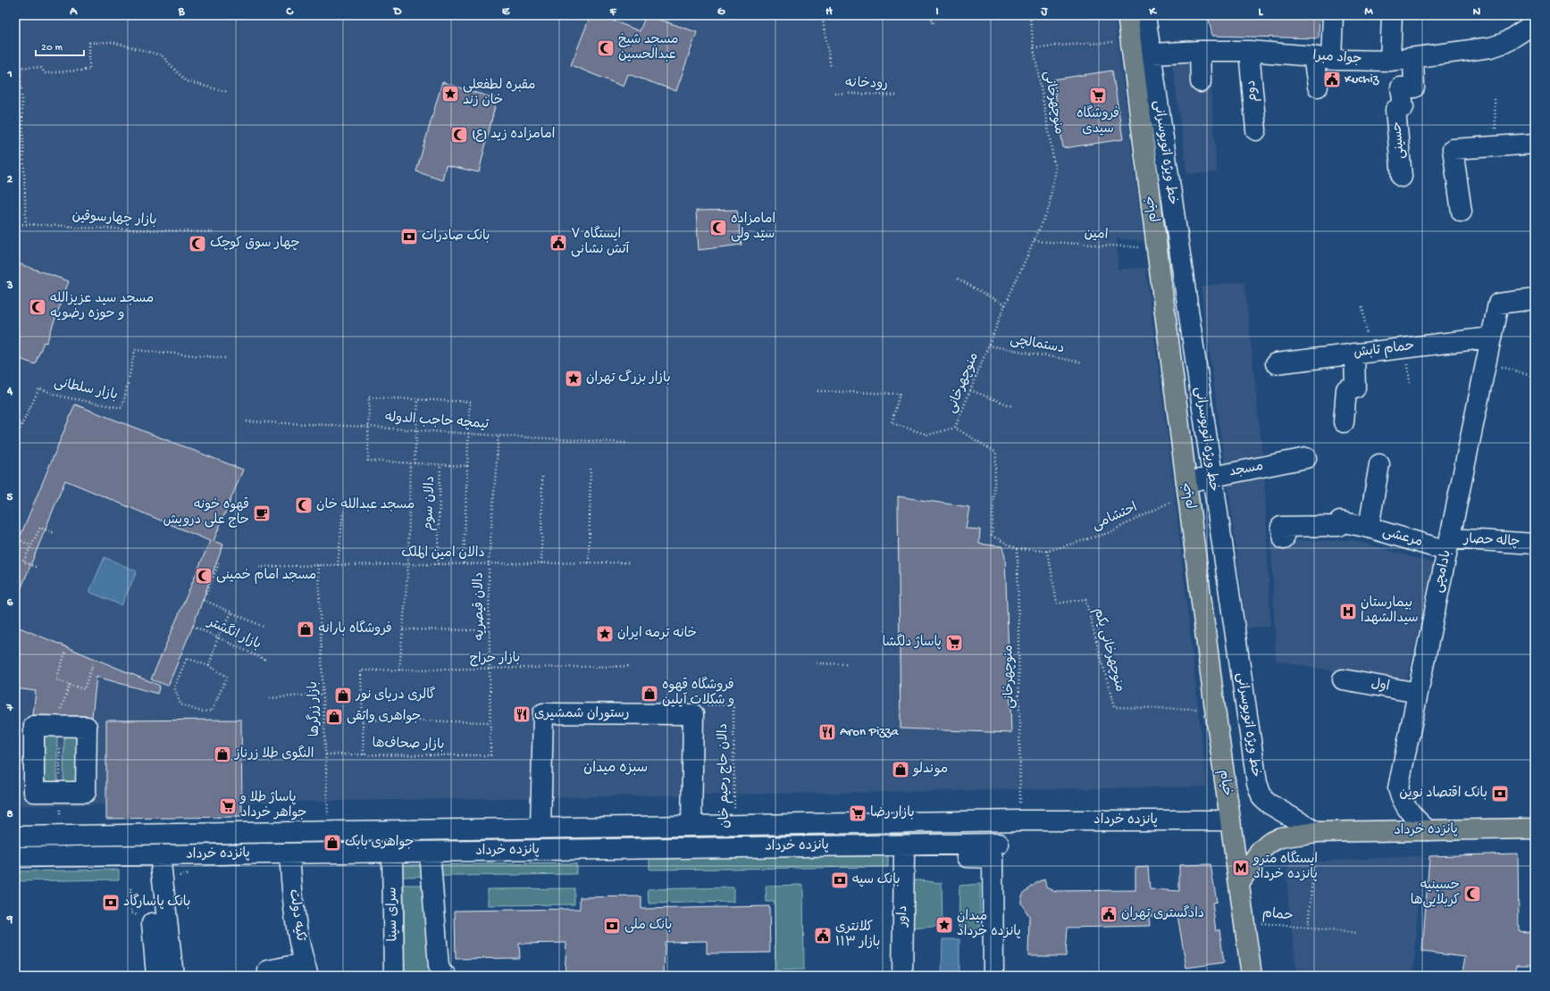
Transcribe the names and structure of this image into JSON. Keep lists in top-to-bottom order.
{
  "streets": {
    "main road": ["خیام", "پانزده خرداد"],
    "street": [
      "جواد مبرا",
      "دوم",
      "حسینی",
      "خط ویژه اتوبوسرانی",
      "حمام تابش",
      "مسجد",
      "مرعشی",
      "چاله حصار",
      "بادامچی",
      "اول",
      "سرای سینا",
      "تکیه دولت",
      "داور"
    ],
    "path": [
      "رودخانه",
      "منوچهرخانی",
      "بازار چهارسوقین",
      "امین",
      "دستمالچی",
      "بازار سلطانی",
      "تیمچه حاجب الدوله",
      "دالان سوم",
      "احتشامی",
      "دالان امین الملک",
      "دالان قیصریه",
      "بازار انگشتر",
      "منوچهرخانی یکم",
      "بازار حراج",
      "بازار زرگرها",
      "بازار صحاف‌ها",
      "دالان حاج رحیم خان",
      "حمام"
    ]
  },
  "crossings": [
    ["جواد مبرا", "دوم"],
    ["جواد مبرا", "حسینی"],
    ["جواد مبرا", "خط ویژه اتوبوسرانی"],
    ["جواد مبرا", "خیام"],
    ["منوچهرخانی", "امین"],
    ["منوچهرخانی", "دستمالچی"],
    ["منوچهرخانی", "احتشامی"],
    ["منوچهرخانی", "پانزده خرداد"],
    ["خط ویژه اتوبوسرانی", "خیام"],
    ["خط ویژه اتوبوسرانی", "مسجد"],
    ["خط ویژه اتوبوسرانی", "پانزده خرداد"],
    ["خط ویژه اتوبوسرانی", "حمام"],
    ["خیام", "امین"],
    ["خیام", "مسجد"],
    ["خیام", "احتشامی"],
    ["خیام", "منوچهرخانی یکم"],
    ["خیام", "پانزده خرداد"],
    ["خیام", "حمام"],
    ["حمام تابش", "بادامچی"],
    ["تیمچه حاجب الدوله", "دالان قیصریه"],
    ["مسجد", "احتشامی"],
    ["دالان سوم", "دالان امین الملک"],
    ["احتشامی", "منوچهرخانی یکم"],
    ["مرعشی", "چاله حصار"],
    ["مرعشی", "بادامچی"],
    ["چاله حصار", "بادامچی"],
    ["دالان امین الملک", "دالان قیصریه"],
    ["دالان امین الملک", "بازار زرگرها"],
    ["بادامچی", "اول"],
    ["بادامچی", "پانزده خرداد"],
    ["دالان قیصریه", "بازار حراج"],
    ["دالان قیصریه", "بازار صحاف‌ها"],
    ["بازار زرگرها", "بازار صحاف‌ها"],
    ["بازار زرگرها", "پانزده خرداد"],
    ["دالان حاج رحیم خان", "پانزده خرداد"],
    ["پانزده خرداد", "سرای سینا"],
    ["پانزده خرداد", "تکیه دولت"],
    ["پانزده خرداد", "حمام"],
    ["پانزده خرداد", "داور"]
  ],
  "districts": ["سبزه میدان"],
  "places": {
    "mosque": [
      "مسجد شیخ عبدالحسین",
      "امامزاده زید (ع)",
      "امامزاده سیّد ولی",
      "چهار سوق کوچک",
      "مسجد سید عزیزالله و حوزه رضویه",
      "مسجد عبدالله خان",
      "مسجد امام خمینی",
      "حسینیه کربلایی‌ها"
    ],
    "public building": [
      "Kuchiz",
      "ایستگاه ۷ آتش نشانی",
      "دادگستری تهران",
      "کلانتری ۱۱۳ بازار"
    ],
    "place": [
      "مقبره لطفعلی خان زند",
      "بازار بزرگ تهران",
      "خانه ترمه ایران",
      "میدان پانزده خرداد"
    ],
    "supermarket": [
      "فروشگاه سیدی",
      "پاساژ دلگشا",
      "پاساژ طلا و جواهر خرداد",
      "بازار رضا"
    ],
    "bank": [
      "بانک صادرات",
      "بانک اقتصاد نوین",
      "بانک سپه",
      "بانک پاسارگاد",
      "بانک ملی"
    ],
    "cafe": ["قهوه خونه حاج علی درویش"],
    "hospital": ["بیمارستان سیدالشهدا"],
    "shop": [
      "فروشگاه بارانه",
      "فروشگاه قهوه و شکلات آیلین",
      "گالری دریای نور",
      "جواهری واثقی",
      "النگوی طلا زرناز",
      "موندلو",
      "جواهری بابک"
    ],
    "restaurant": ["رستوران شمشيری", "Aron Pizza"],
    "metro station": ["ایستگاه مترو پانزده خرداد"]
  },
  "scale_bar": "20 m",
  "grid": {
    "columns": [
      "A",
      "B",
      "C",
      "D",
      "E",
      "F",
      "G",
      "H",
      "I",
      "J",
      "K",
      "L",
      "M",
      "N"
    ],
    "rows": [
      "1",
      "2",
      "3",
      "4",
      "5",
      "6",
      "7",
      "8",
      "9"
    ]
  }
}
